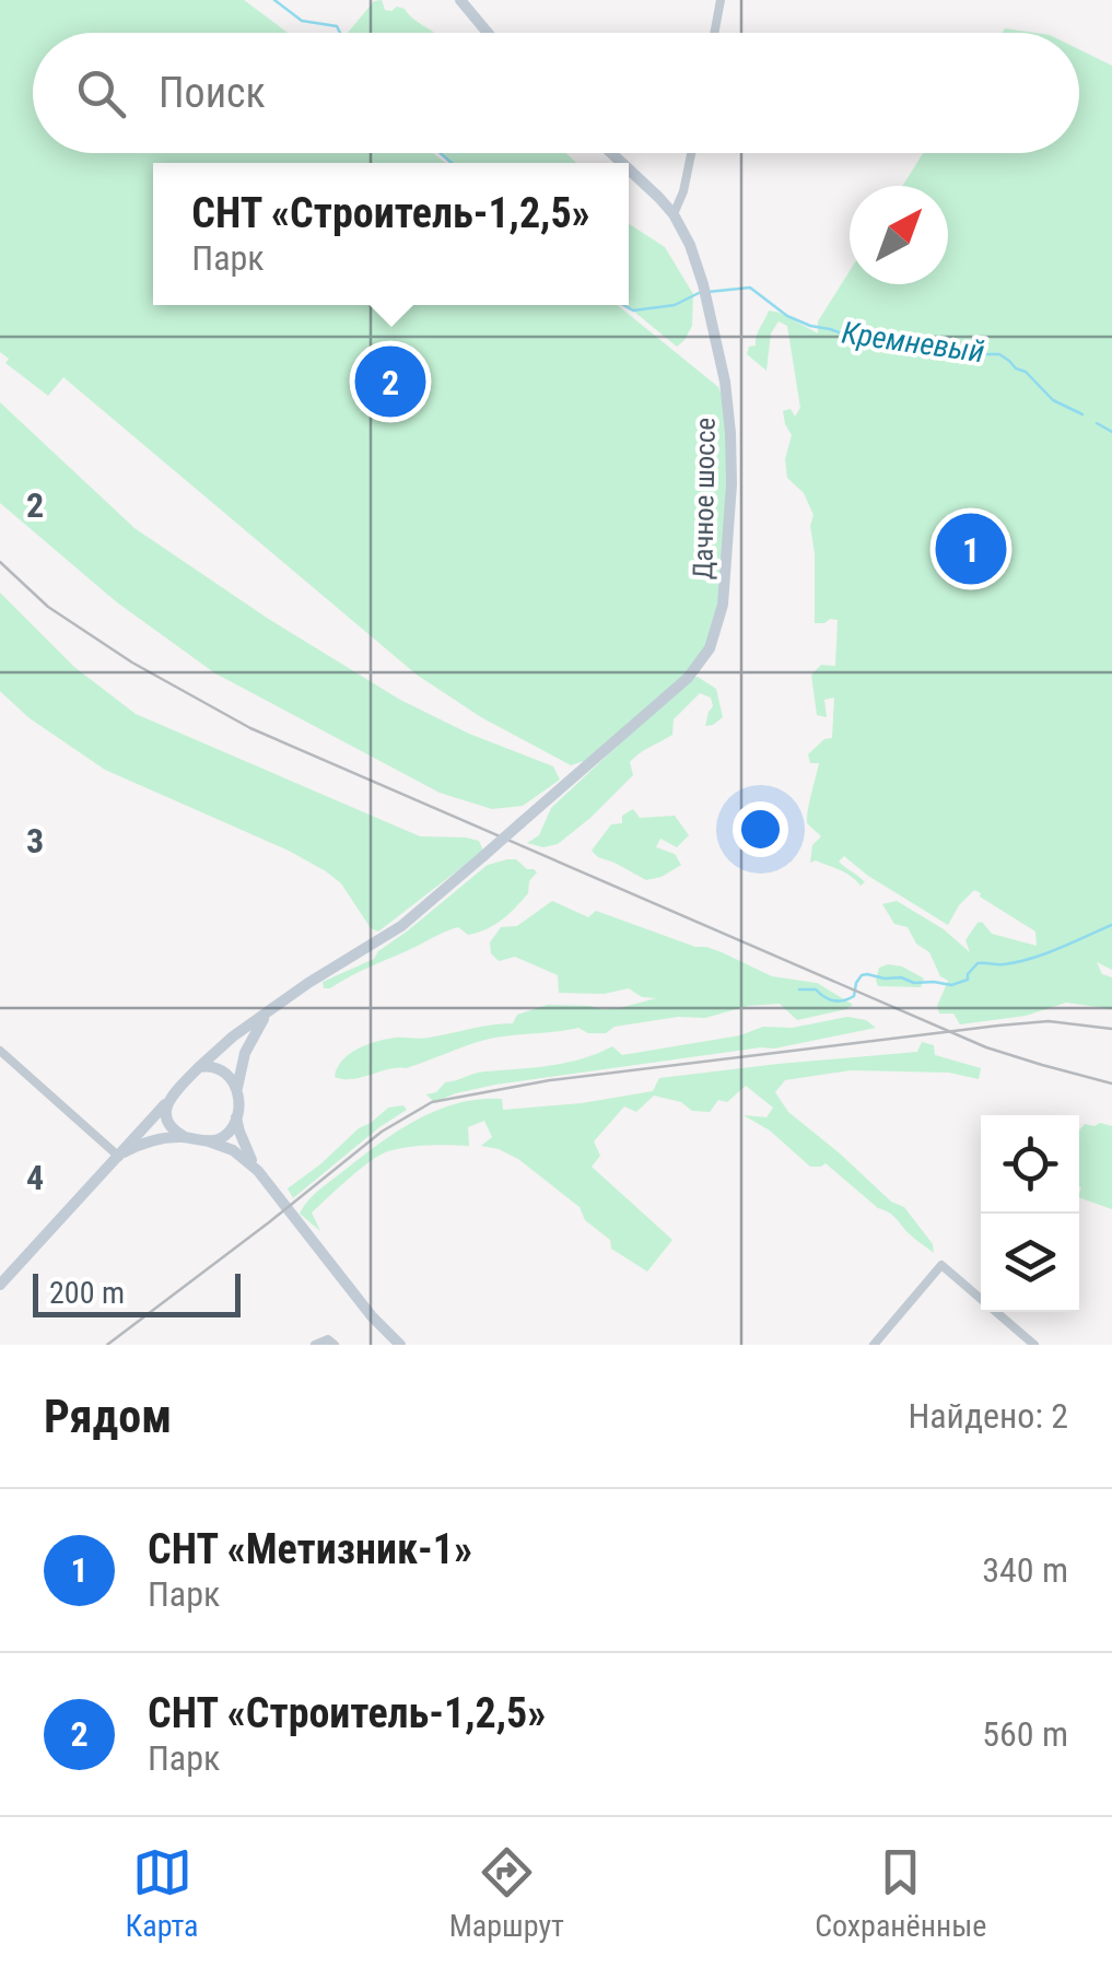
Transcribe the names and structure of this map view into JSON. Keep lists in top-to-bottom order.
{
  "streets": {
    "main road": ["Дачное шоссе"]
  },
  "water": ["Кремневый"],
  "scale_bar": "200 m",
  "north": "top right",
  "page": {
    "search": "Поиск",
    "popup": ["СНТ «Строитель-1,2,5»", "Парк"],
    "pins": ["2", "1"],
    "scale": "200 m",
    "heading": ["Рядом", "Найдено: 2"],
    "list": [
      {
        "mark": "1",
        "name": "СНТ «Метизник-1»",
        "note": "Парк",
        "value": "340 m"
      },
      {
        "mark": "2",
        "name": "СНТ «Строитель-1,2,5»",
        "note": "Парк",
        "value": "560 m"
      }
    ],
    "nav": ["Карта", "Маршрут", "Сохранённые"]
  },
  "grid": {
    "rows": ["2", "3", "4"]
  }
}
